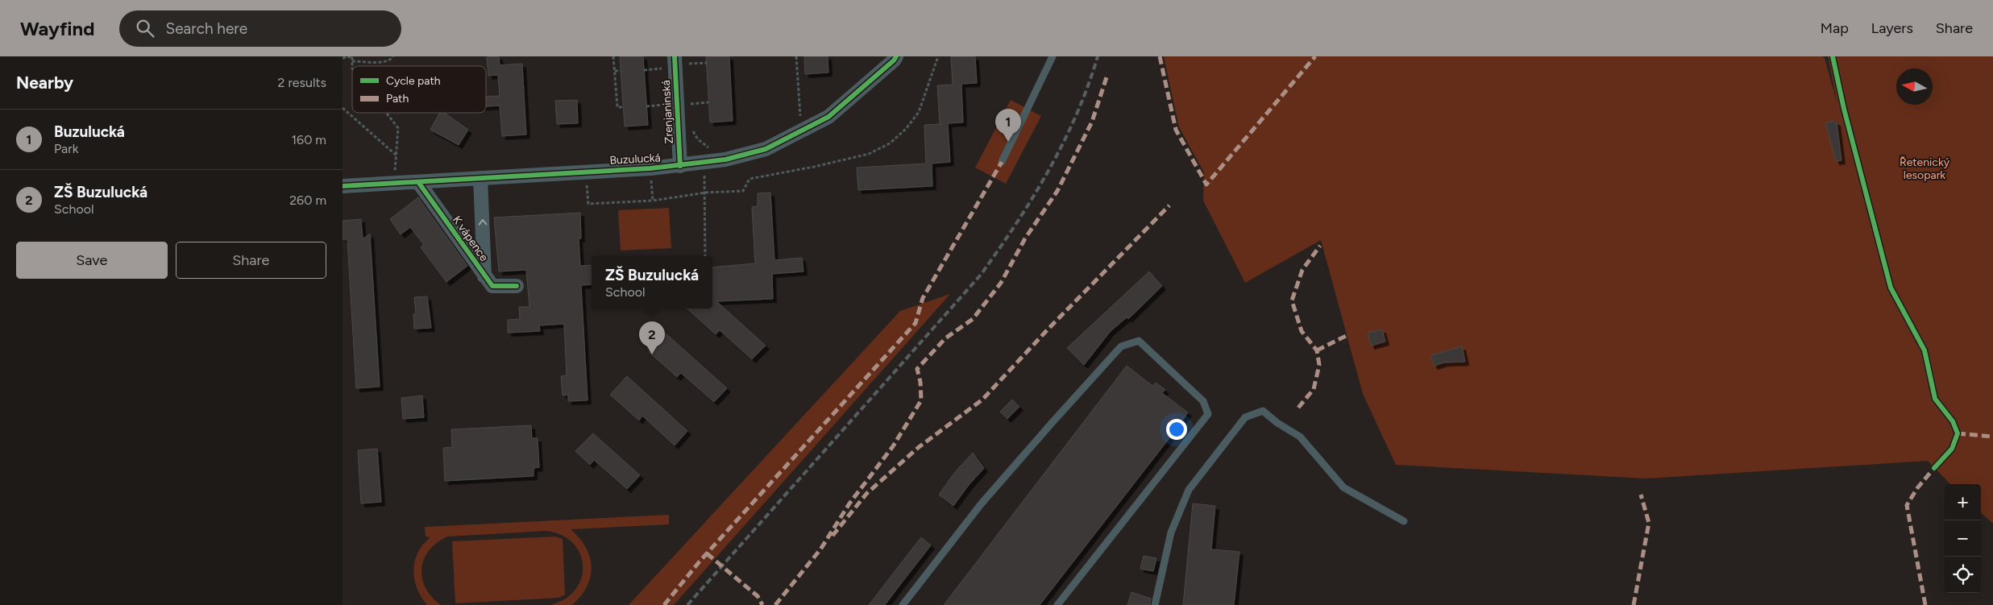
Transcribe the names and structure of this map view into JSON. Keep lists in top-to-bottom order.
{
  "streets": {
    "street": ["Zrenjaninská", "Buzulucká", "K vápence"]
  },
  "crossings": [
    ["Zrenjaninská", "Buzulucká"],
    ["Buzulucká", "K vápence"]
  ],
  "parks": ["Řetenický lesopark"],
  "legend": ["Cycle path", "Path"],
  "north": "left",
  "page": {
    "header": "Wayfind",
    "search": "Search here",
    "nav": ["Map", "Layers", "Share"],
    "heading": ["Nearby", "2 results"],
    "list": [
      {
        "mark": "1",
        "name": "Buzulucká",
        "note": "Park",
        "value": "160 m"
      },
      {
        "mark": "2",
        "name": "ZŠ Buzulucká",
        "note": "School",
        "value": "260 m"
      }
    ],
    "pins": ["1", "2"],
    "buttons": ["Save", "Share"],
    "popup": ["ZŠ Buzulucká", "School"],
    "map_buttons": ["+", "−"]
  }
}
